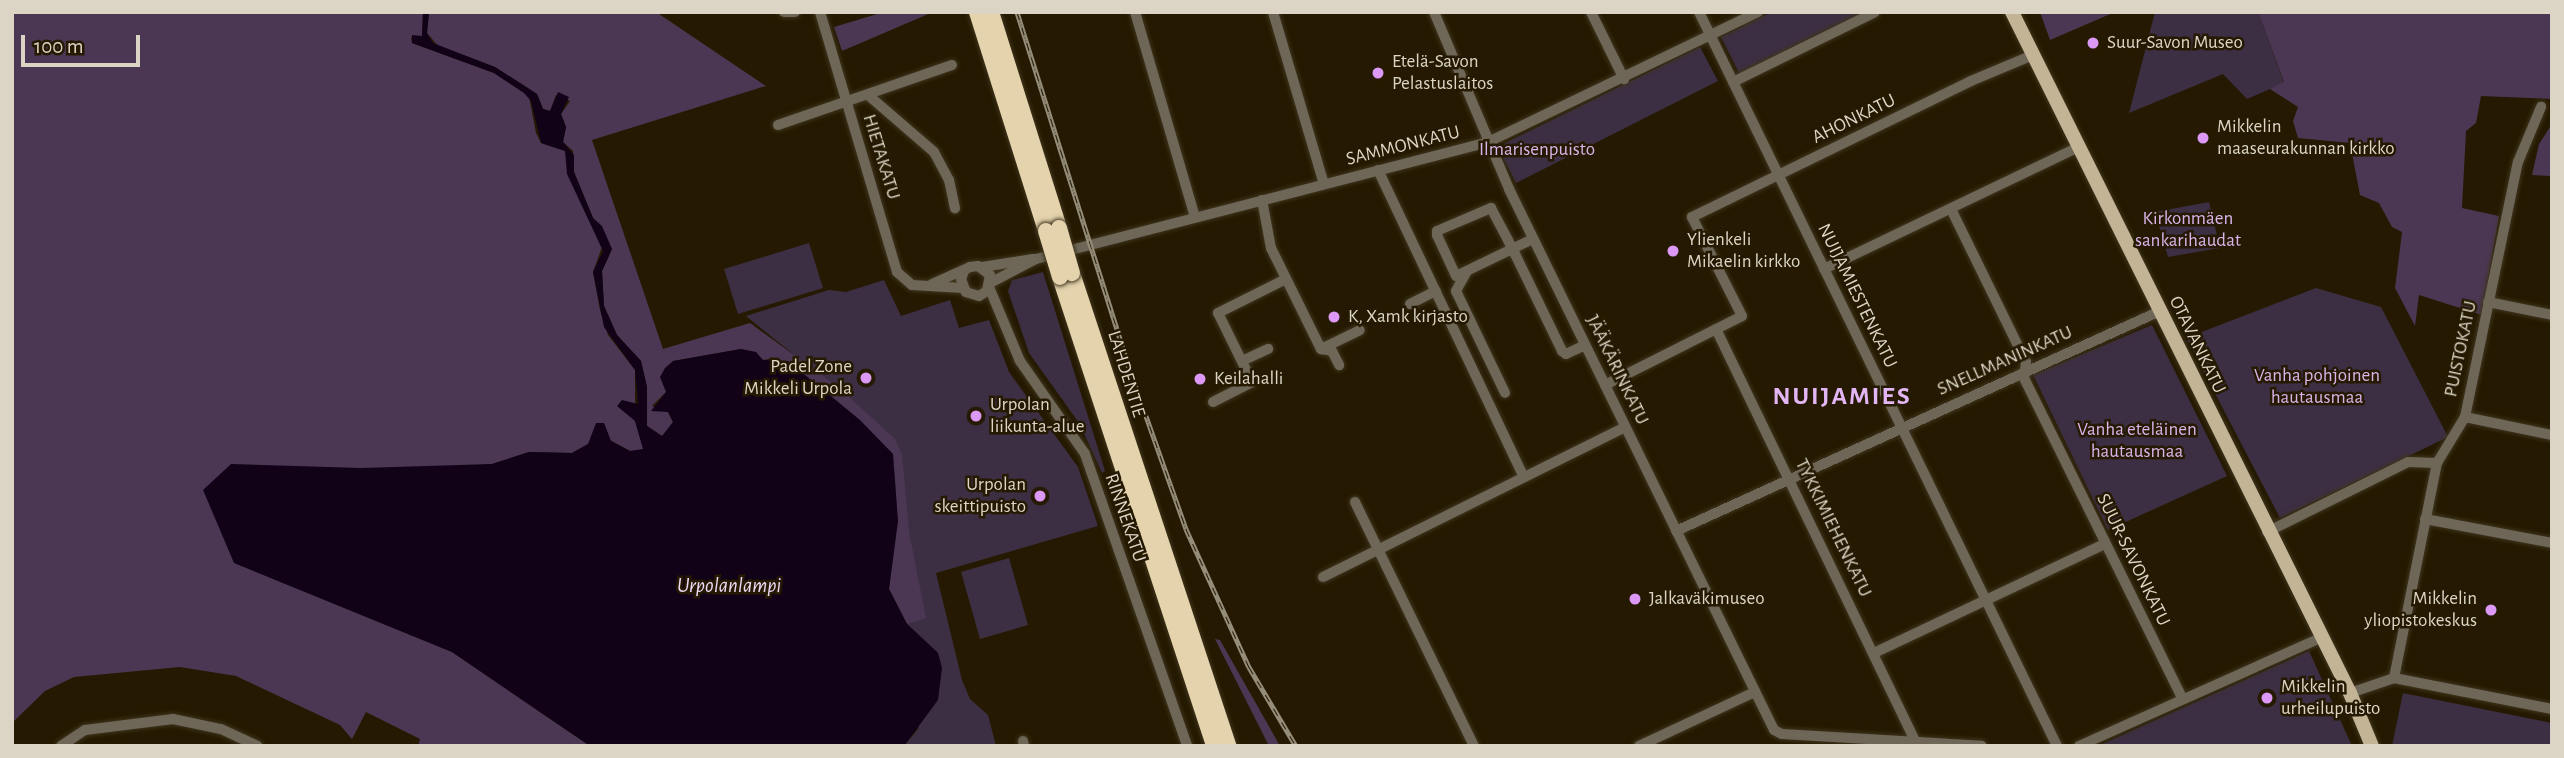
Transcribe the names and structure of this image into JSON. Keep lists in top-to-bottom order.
{
  "streets": {
    "highway": ["LAHDENTIE"],
    "main road": ["OTAVANKATU"],
    "street": [
      "AHONKATU",
      "SAMMONKATU",
      "HIETAKATU",
      "NUIJAMIESTENKATU",
      "PUISTOKATU",
      "SNELLMANINKATU",
      "JÄÄKÄRINKATU",
      "RINNEKATU",
      "TYKKIMIEHENKATU",
      "SUUR-SAVONKATU"
    ]
  },
  "crossings": [
    ["AHONKATU", "NUIJAMIESTENKATU"],
    ["AHONKATU", "OTAVANKATU"],
    ["AHONKATU", "TYKKIMIEHENKATU"],
    ["SAMMONKATU", "NUIJAMIESTENKATU"],
    ["SAMMONKATU", "JÄÄKÄRINKATU"],
    ["SAMMONKATU", "RINNEKATU"],
    ["NUIJAMIESTENKATU", "SNELLMANINKATU"],
    ["OTAVANKATU", "SNELLMANINKATU"],
    ["SNELLMANINKATU", "JÄÄKÄRINKATU"],
    ["SNELLMANINKATU", "TYKKIMIEHENKATU"],
    ["SNELLMANINKATU", "SUUR-SAVONKATU"]
  ],
  "districts": ["NUIJAMIES"],
  "water": ["Urpolanlampi"],
  "parks": [
    "Ilmarisenpuisto",
    "Kirkonmäen sankarihaudat",
    "Vanha pohjoinen hautausmaa",
    "Vanha eteläinen hautausmaa"
  ],
  "places": [
    "Suur-Savon Museo",
    "Etelä-Savon Pelastuslaitos",
    "Mikkelin maaseurakunnan kirkko",
    "Ylienkeli Mikaelin kirkko",
    "K, Xamk kirjasto",
    "Padel Zone Mikkeli Urpola",
    "Keilahalli",
    "Urpolan liikunta-alue",
    "Urpolan skeittipuisto",
    "Jalkaväkimuseo",
    "Mikkelin yliopistokeskus",
    "Mikkelin urheilupuisto"
  ],
  "scale_bar": "100 m"
}
